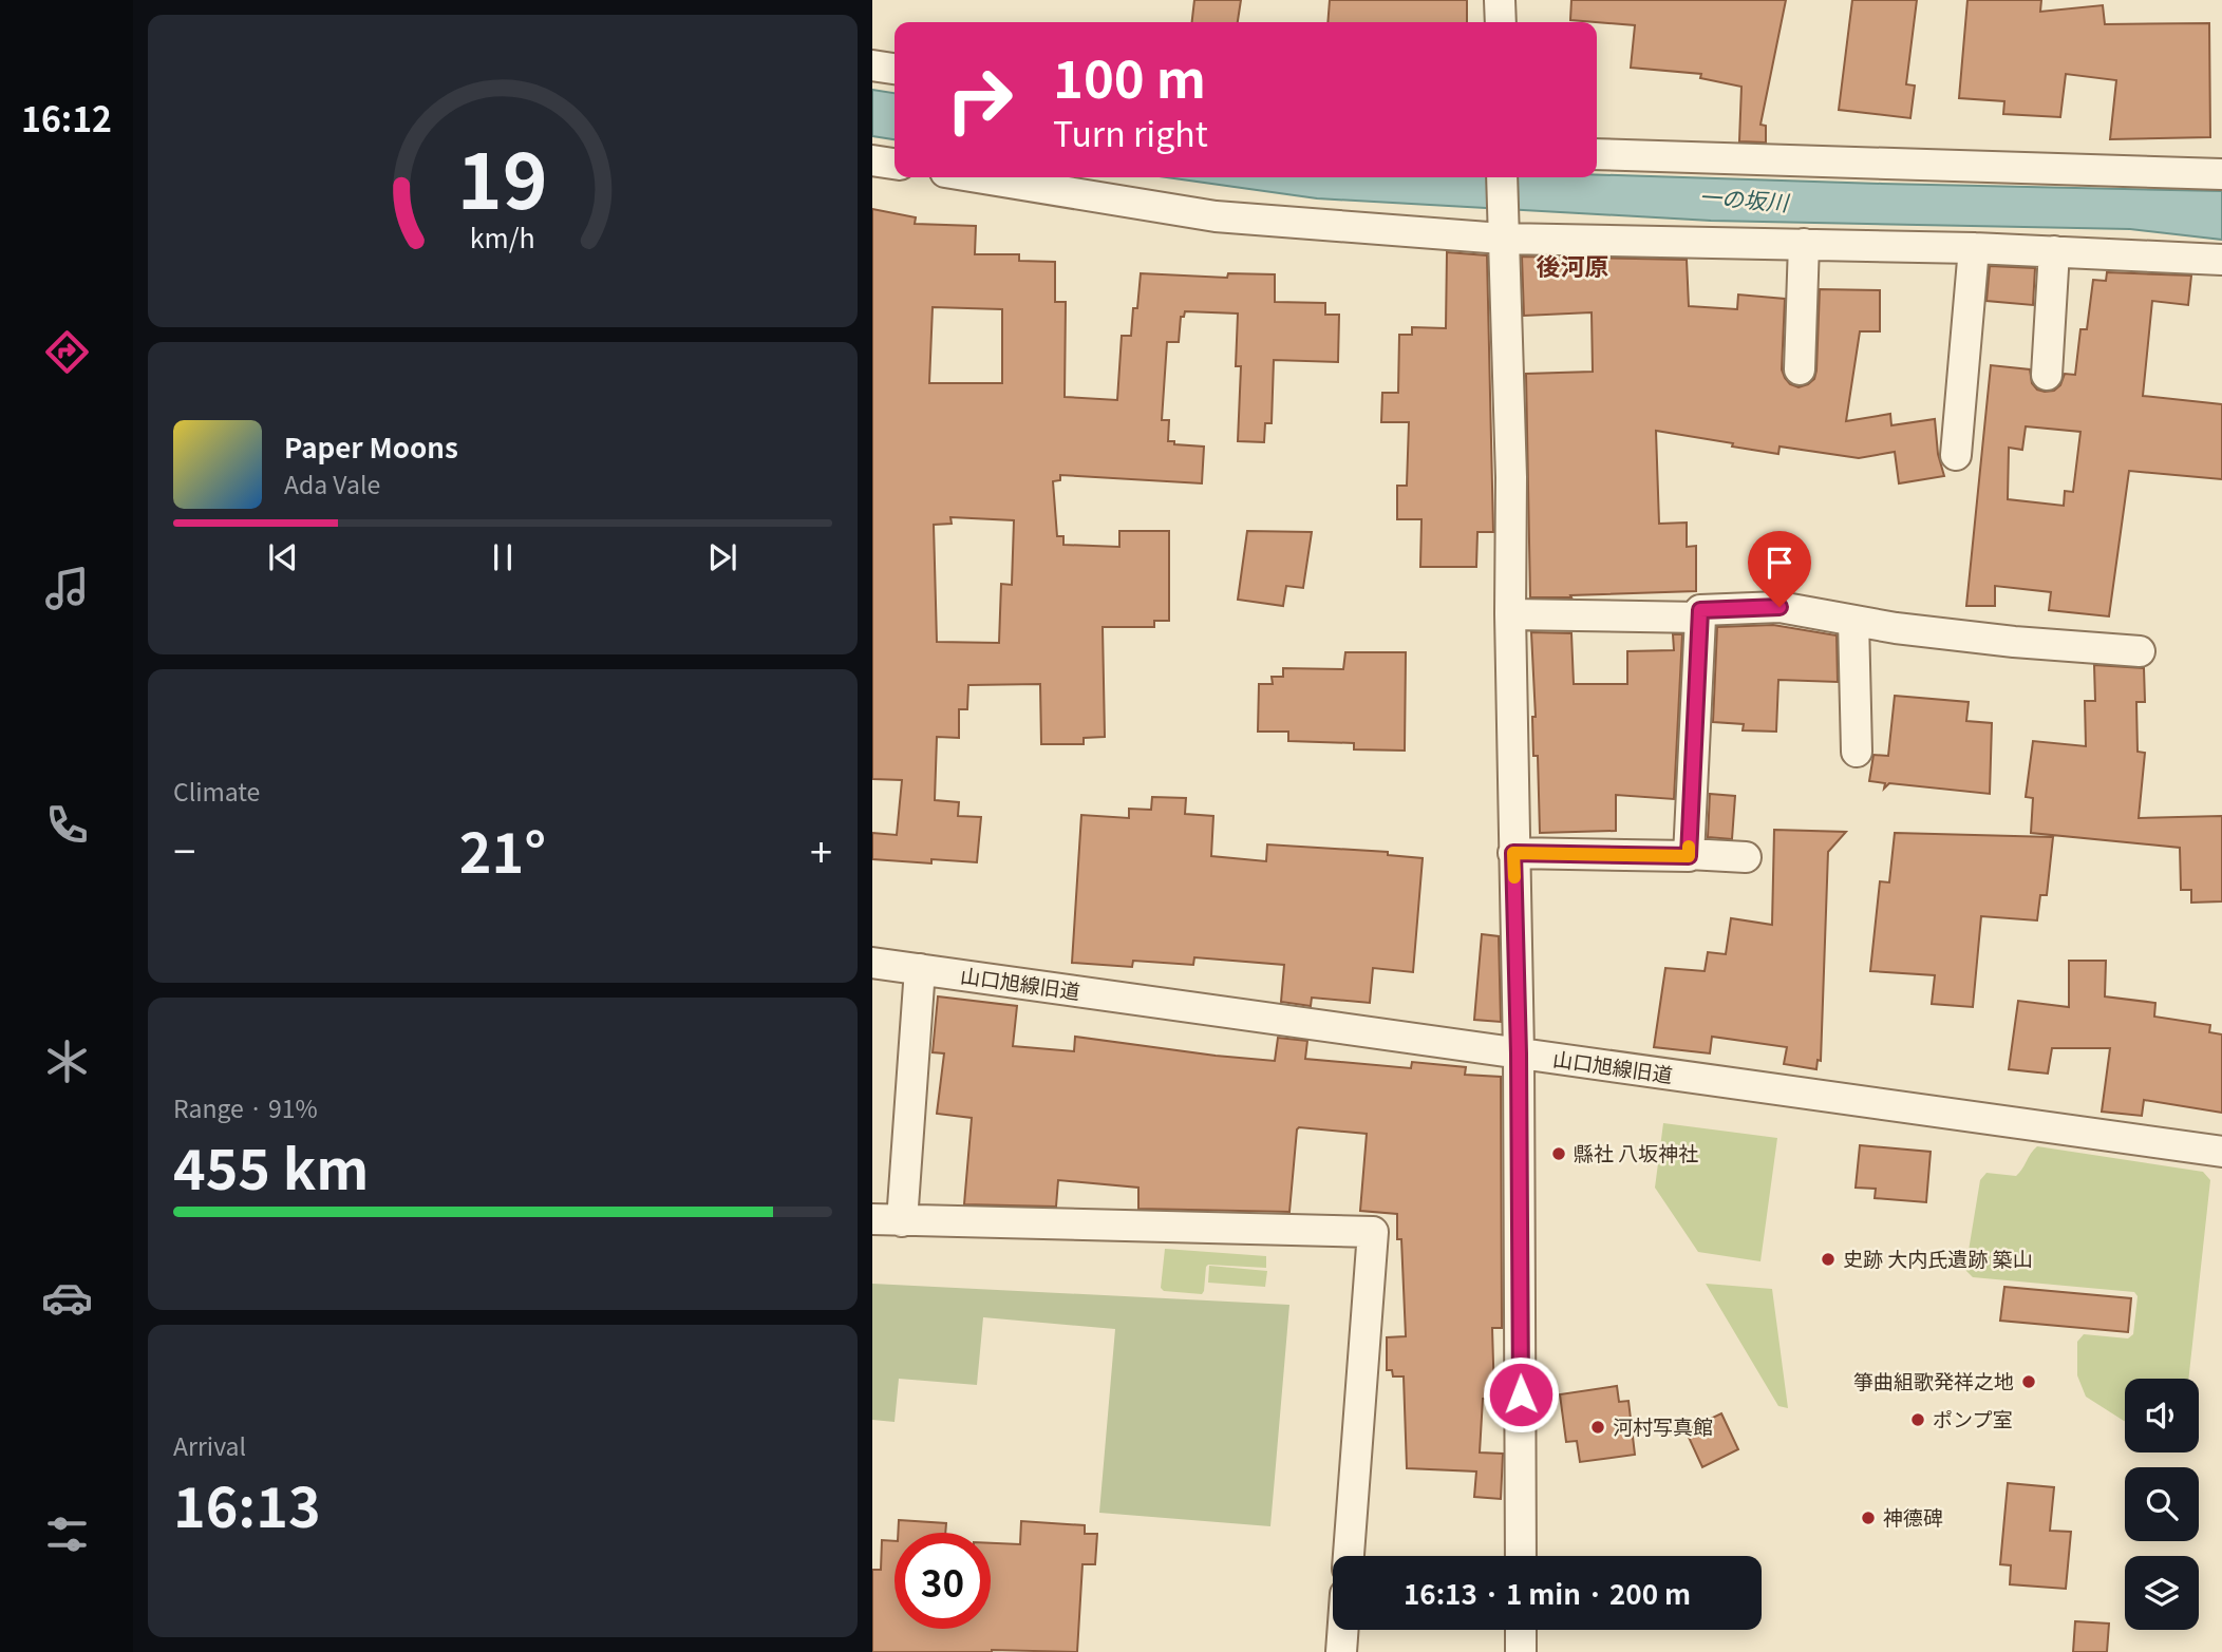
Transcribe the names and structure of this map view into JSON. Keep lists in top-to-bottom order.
{
  "streets": {
    "street": ["山口旭線旧道"]
  },
  "districts": ["後河原"],
  "water": ["一の坂川"],
  "places": [
    "縣社 八坂神社",
    "史跡 大内氏遺跡 築山",
    "箏曲組歌発祥之地",
    "ポンプ室",
    "河村写真館",
    "神德碑"
  ],
  "page": {
    "tabs": "16:12",
    "turn": ["100 m", "Turn right"],
    "song": ["Paper Moons", "Ada Vale"],
    "tile": [
      "Climate",
      ["Range · 91%", "455 km"],
      ["Arrival", "16:13"]
    ],
    "heat": ["−", "21°", "+"],
    "limit": "30",
    "trip": "16:13 · 1 min · 200 m",
    "gauge": ["19", "km/h"]
  }
}
